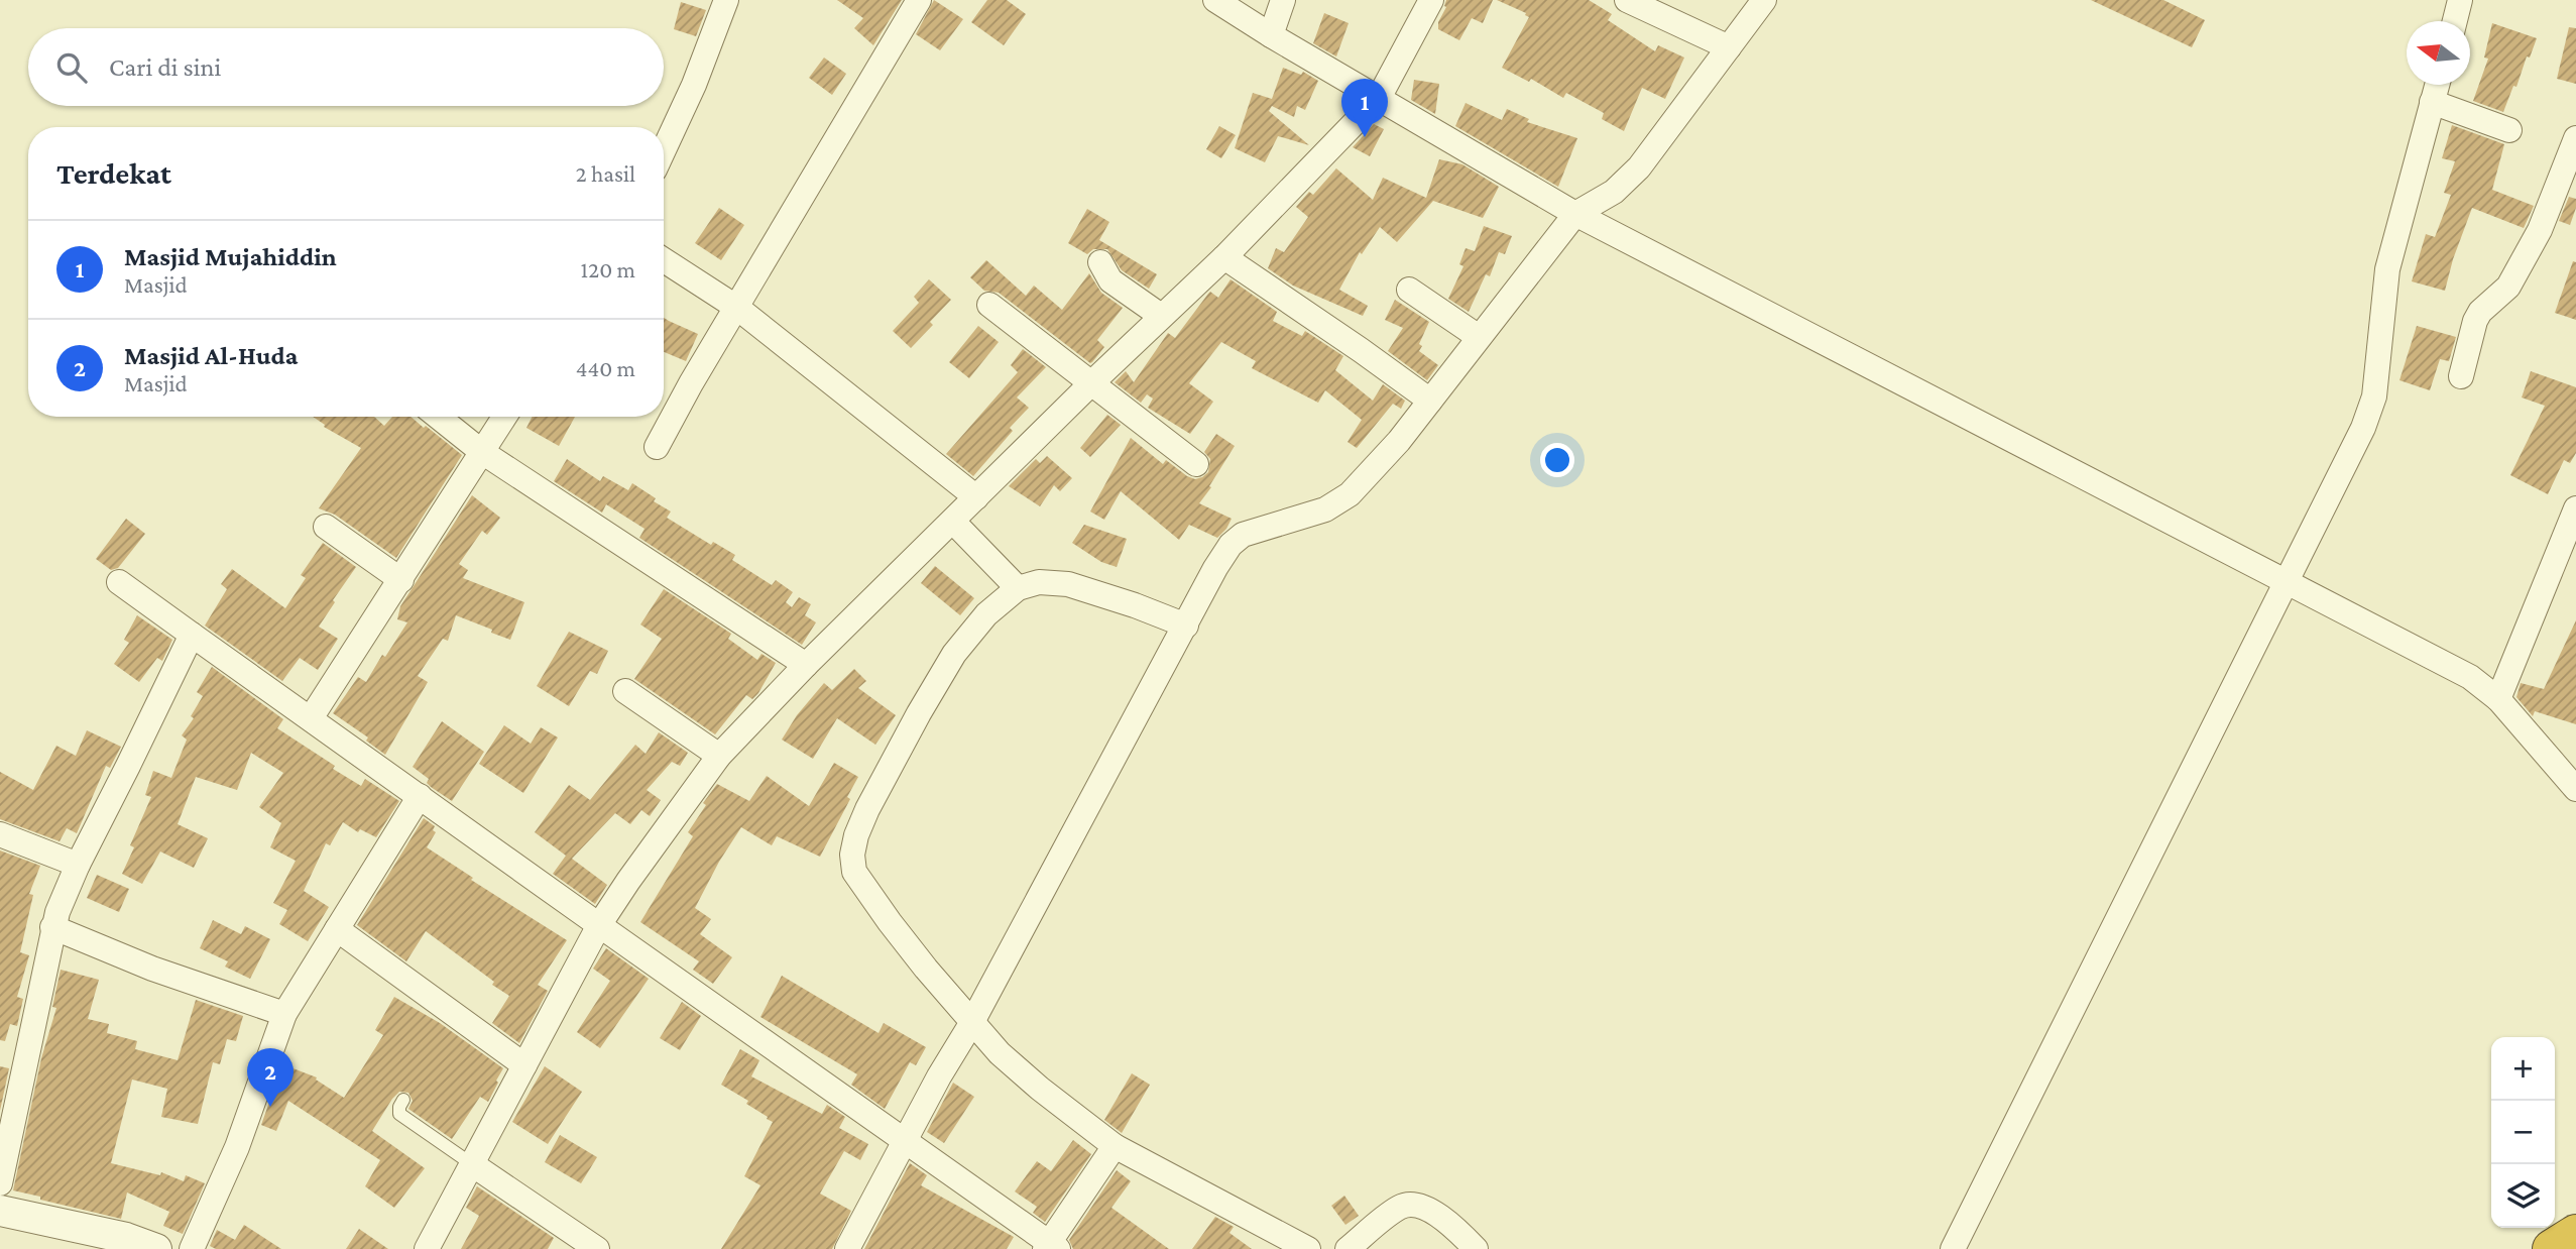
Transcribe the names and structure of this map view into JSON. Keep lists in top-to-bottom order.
{
  "north": "left",
  "page": {
    "search": "Cari di sini",
    "pins": ["1", "2"],
    "heading": ["Terdekat", "2 hasil"],
    "list": [
      {
        "mark": "1",
        "name": "Masjid Mujahiddin",
        "note": "Masjid",
        "value": "120 m"
      },
      {
        "mark": "2",
        "name": "Masjid Al-Huda",
        "note": "Masjid",
        "value": "440 m"
      }
    ],
    "map_buttons": ["+", "−"]
  }
}
